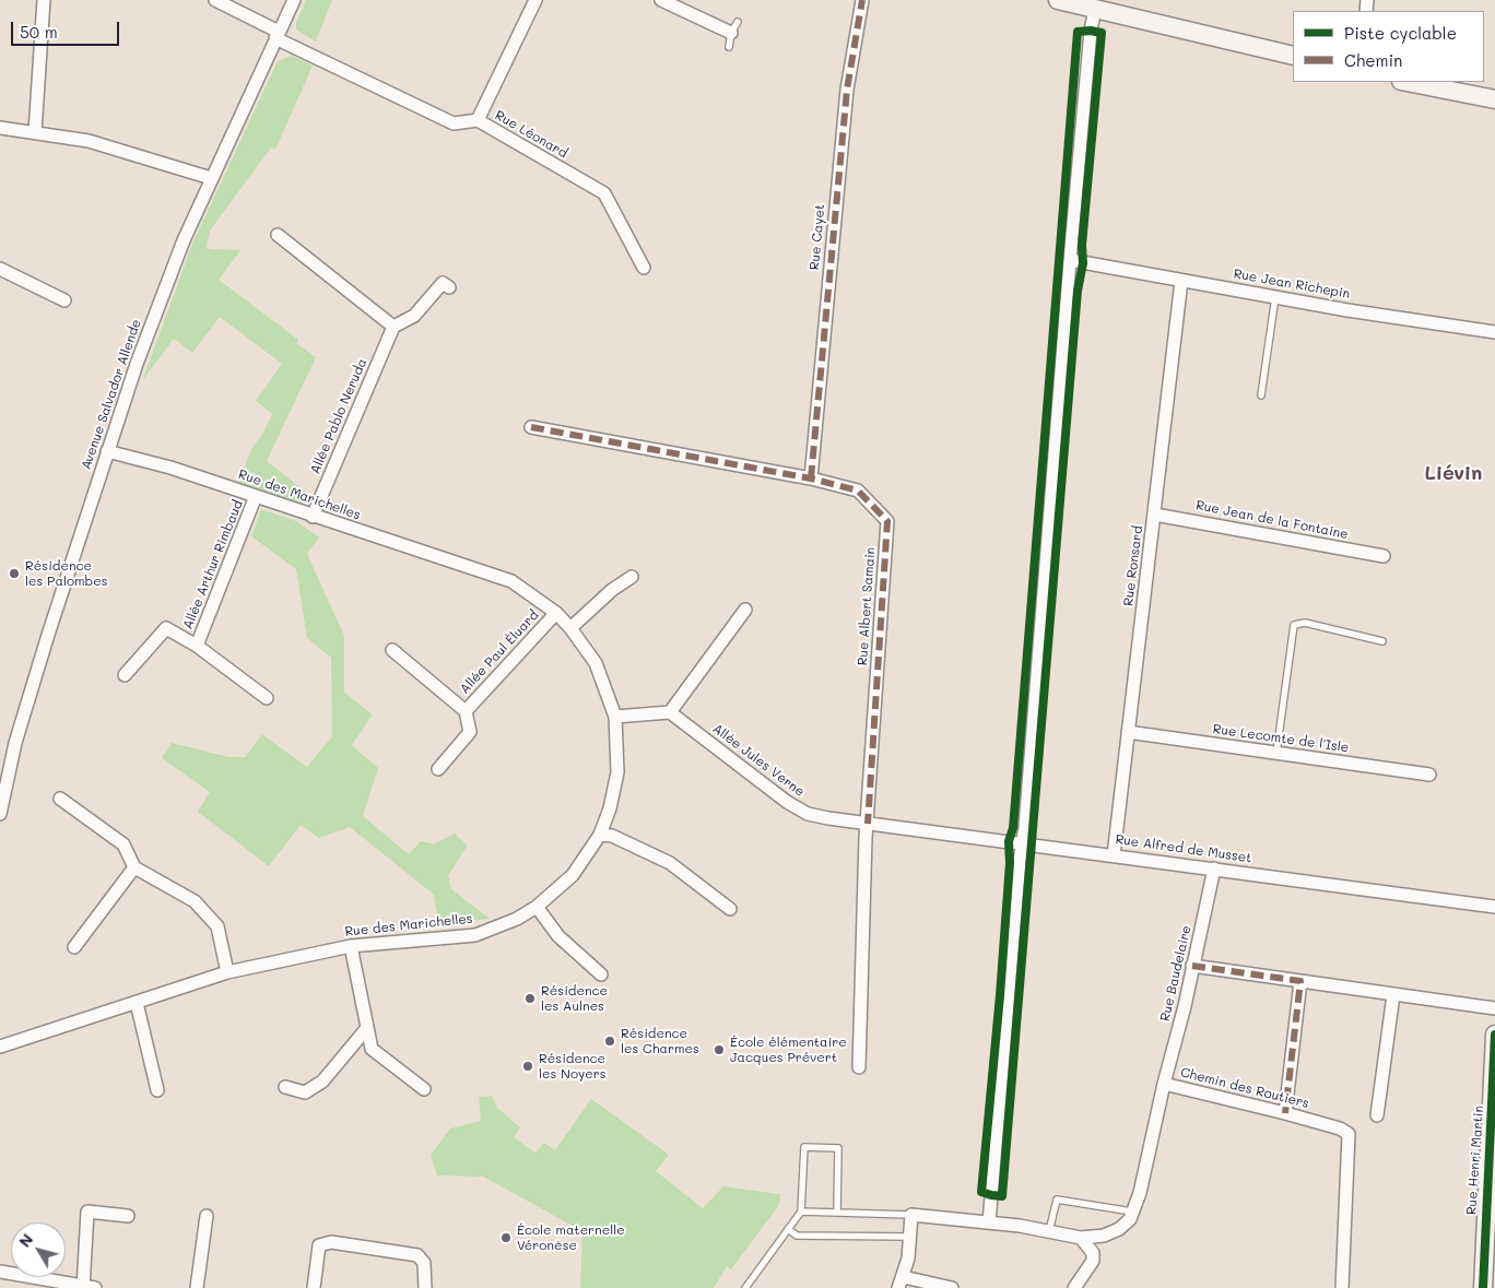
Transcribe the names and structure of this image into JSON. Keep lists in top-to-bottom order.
{
  "streets": {
    "street": [
      "Rue Léonard",
      "Rue Cayet",
      "Rue Jean Richepin",
      "Avenue Salvador Allende",
      "Allée Pablo Neruda",
      "Rue des Marichelles",
      "Rue Jean de la Fontaine",
      "Allée Arthur Rimbaud",
      "Rue Ronsard",
      "Rue Albert Samain",
      "Allée Paul Éluard",
      "Rue Lecomte de l'Isle",
      "Allée Jules Verne",
      "Rue Alfred de Musset",
      "Rue Baudelaire",
      "Chemin des Routiers",
      "Rue Henri Martin"
    ]
  },
  "crossings": [
    ["Rue Léonard", "Avenue Salvador Allende"],
    ["Rue Cayet", "Rue Albert Samain"],
    ["Rue Jean Richepin", "Rue Ronsard"],
    ["Avenue Salvador Allende", "Rue des Marichelles"],
    ["Allée Pablo Neruda", "Rue des Marichelles"],
    ["Rue des Marichelles", "Allée Arthur Rimbaud"],
    ["Rue des Marichelles", "Allée Paul Éluard"],
    ["Rue Jean de la Fontaine", "Rue Ronsard"],
    ["Rue Ronsard", "Rue Lecomte de l'Isle"],
    ["Rue Ronsard", "Rue Alfred de Musset"],
    ["Rue Albert Samain", "Allée Jules Verne"],
    ["Rue Albert Samain", "Rue Alfred de Musset"],
    ["Allée Jules Verne", "Rue Alfred de Musset"],
    ["Rue Alfred de Musset", "Rue Baudelaire"],
    ["Rue Baudelaire", "Chemin des Routiers"]
  ],
  "districts": ["Liévin"],
  "places": [
    "Résidence les Palombes",
    "Résidence les Aulnes",
    "Résidence les Charmes",
    "École élémentaire Jacques Prévert",
    "Résidence les Noyers",
    "École maternelle Véronèse"
  ],
  "legend": ["Piste cyclable", "Chemin"],
  "scale_bar": "50 m",
  "north": "top left"
}
